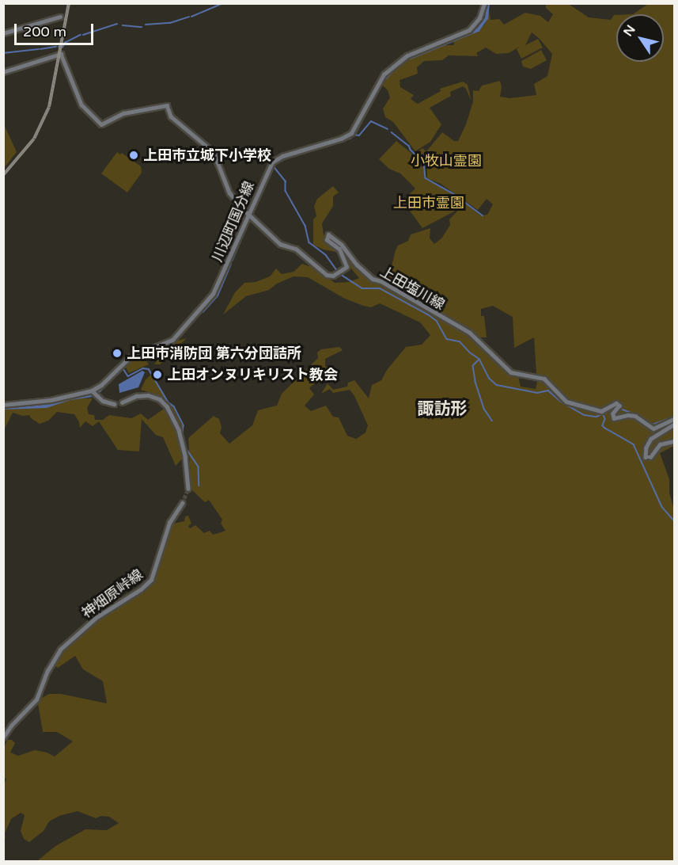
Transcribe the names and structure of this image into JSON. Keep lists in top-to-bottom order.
{
  "streets": {
    "street": ["川辺町国分線", "上田塩川線", "神畑原峠線"]
  },
  "crossings": [
    ["川辺町国分線", "上田塩川線"]
  ],
  "districts": ["諏訪形"],
  "parks": ["小牧山霊園", "上田市霊園"],
  "places": ["上田市立城下小学校", "上田市消防団 第六分団詰所", "上田オンヌリキリスト教会"],
  "scale_bar": "200 m",
  "north": "top left"
}
